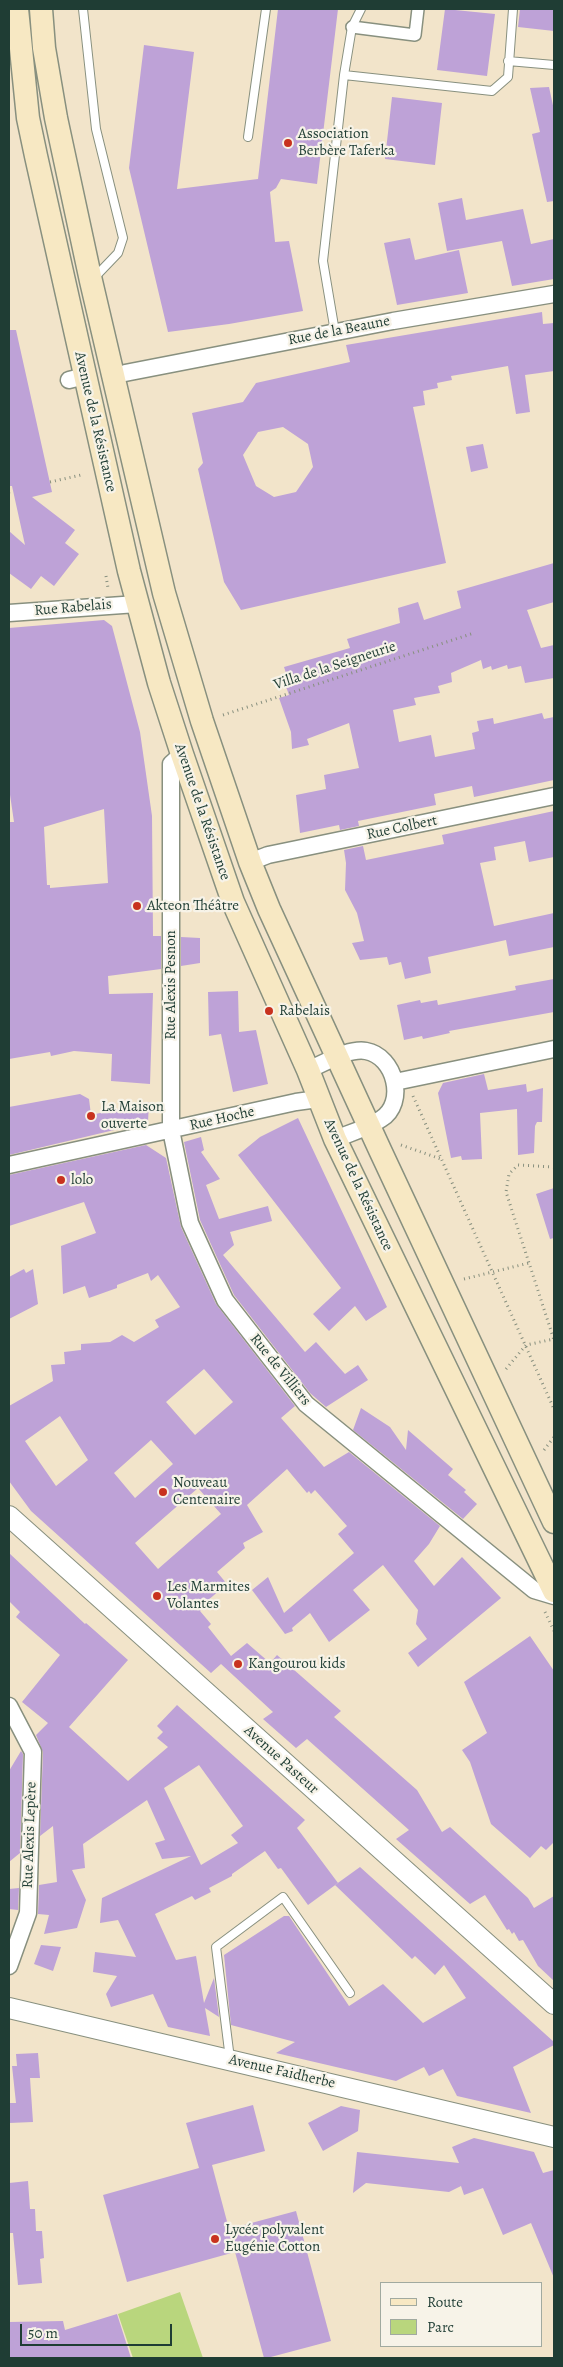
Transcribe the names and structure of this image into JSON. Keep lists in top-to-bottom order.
{
  "streets": {
    "main road": ["Avenue de la Résistance"],
    "street": [
      "Rue de la Beaune",
      "Rue Rabelais",
      "Rue Colbert",
      "Rue Alexis Pesnon",
      "Rue Hoche",
      "Rue de Villiers",
      "Avenue Pasteur",
      "Rue Alexis Lepère",
      "Avenue Faidherbe"
    ],
    "path": ["Villa de la Seigneurie"]
  },
  "crossings": [
    ["Avenue de la Résistance", "Rue Rabelais"],
    ["Avenue de la Résistance", "Villa de la Seigneurie"],
    ["Avenue de la Résistance", "Rue Colbert"],
    ["Avenue de la Résistance", "Rue Alexis Pesnon"],
    ["Avenue de la Résistance", "Rue Hoche"],
    ["Rue Alexis Pesnon", "Rue Hoche"],
    ["Rue Alexis Pesnon", "Rue de Villiers"],
    ["Rue Hoche", "Rue de Villiers"]
  ],
  "places": [
    "Association Berbère Taferka",
    "Akteon Théâtre",
    "Rabelais",
    "La Maison ouverte",
    "lolo",
    "Nouveau Centenaire",
    "Les Marmites Volantes",
    "Kangourou kids",
    "Lycée polyvalent Eugénie Cotton"
  ],
  "legend": ["Route", "Parc"],
  "scale_bar": "50 m"
}
